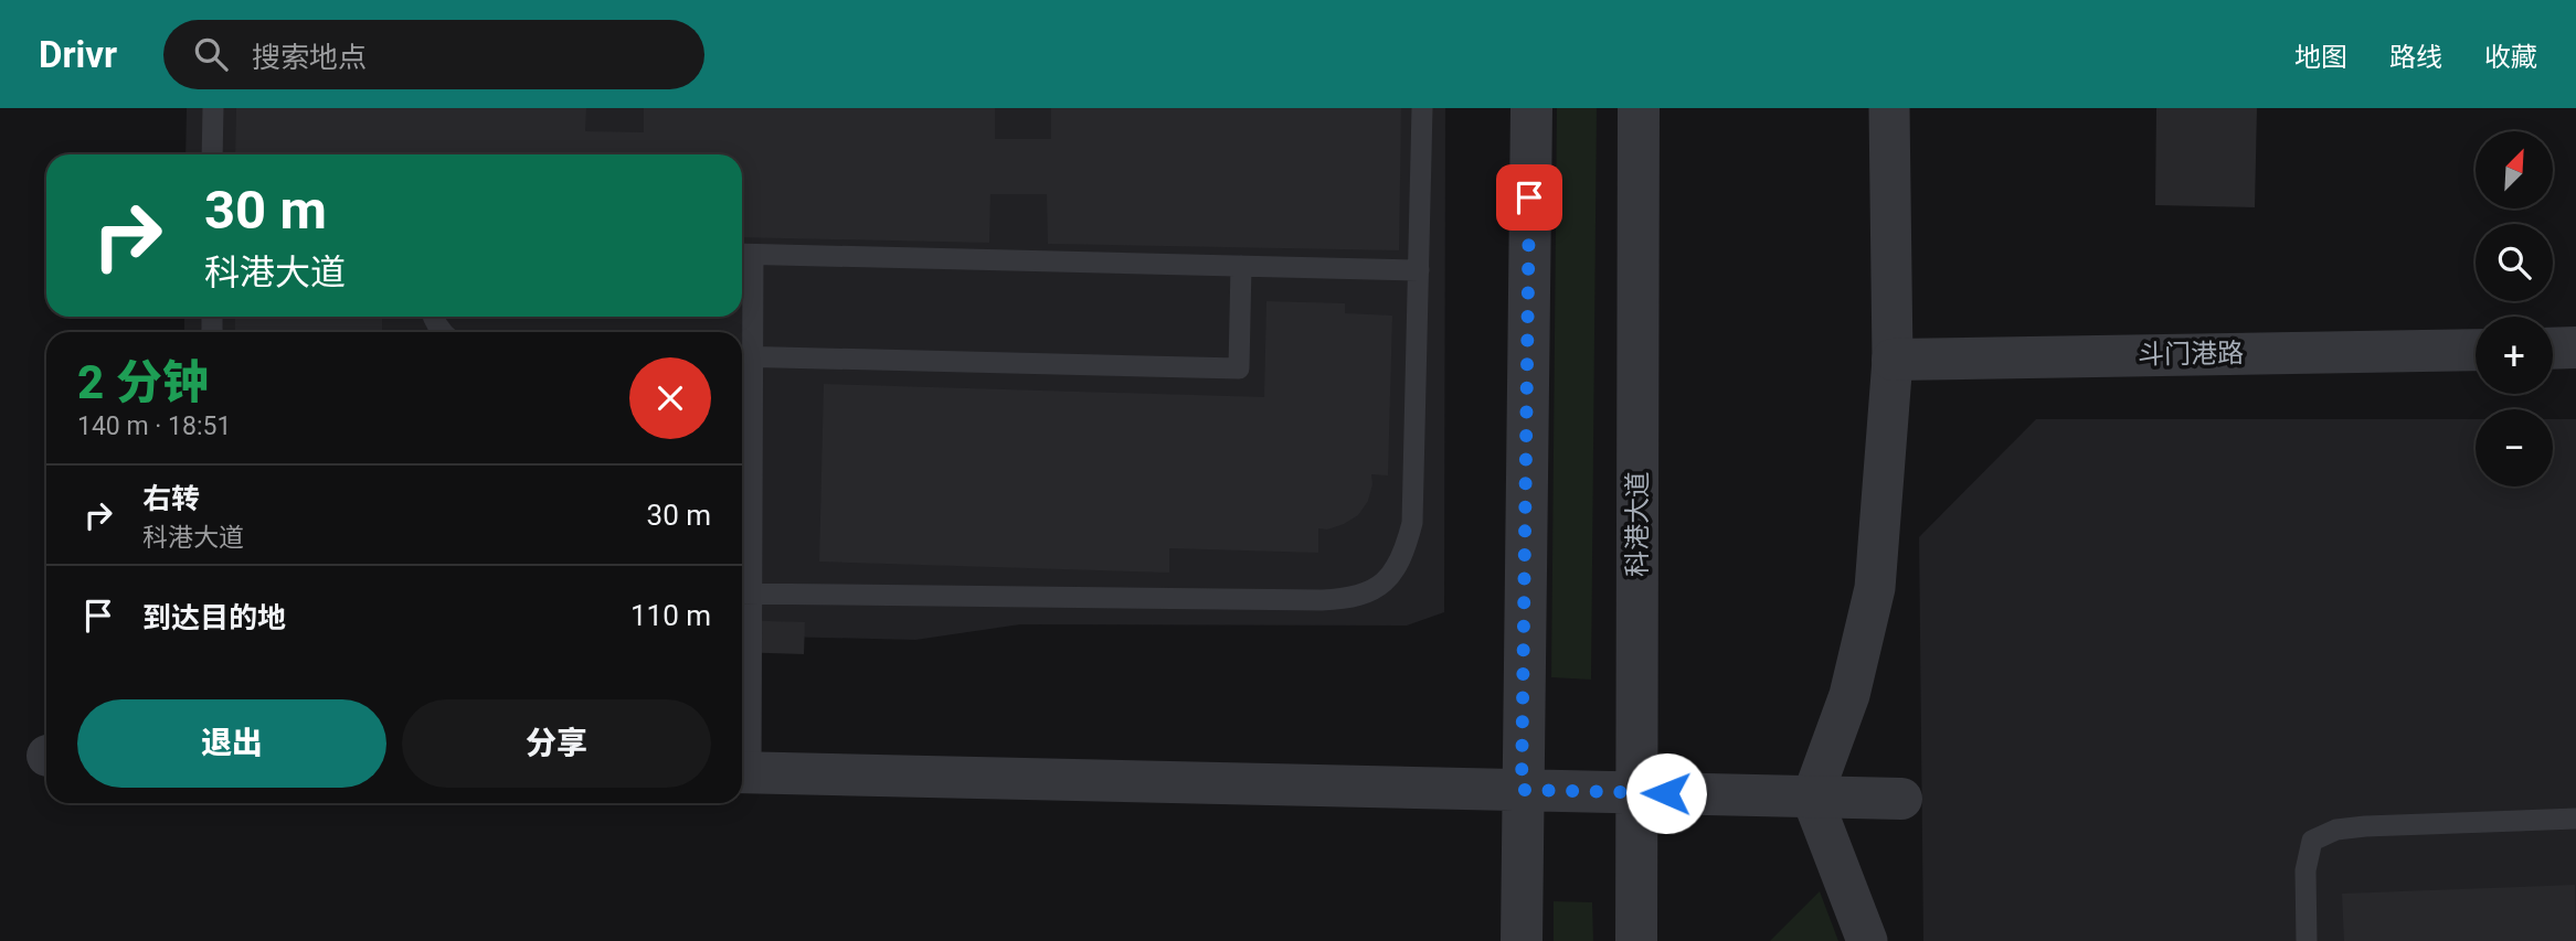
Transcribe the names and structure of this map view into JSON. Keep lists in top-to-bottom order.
{
  "streets": {
    "street": ["斗门港路", "科港大道"]
  },
  "north": "top right",
  "page": {
    "header": "Drivr",
    "search": "搜索地点",
    "nav": ["地图", "路线", "收藏"],
    "map_buttons": ["+", "−"],
    "turn": ["30 m", "科港大道"],
    "heading": ["2 分钟", "140 m · 18:51"],
    "list": [
      {
        "name": "右转",
        "note": "科港大道",
        "value": "30 m"
      },
      {
        "name": "到达目的地",
        "value": "110 m"
      }
    ],
    "buttons": ["退出", "分享"]
  }
}
